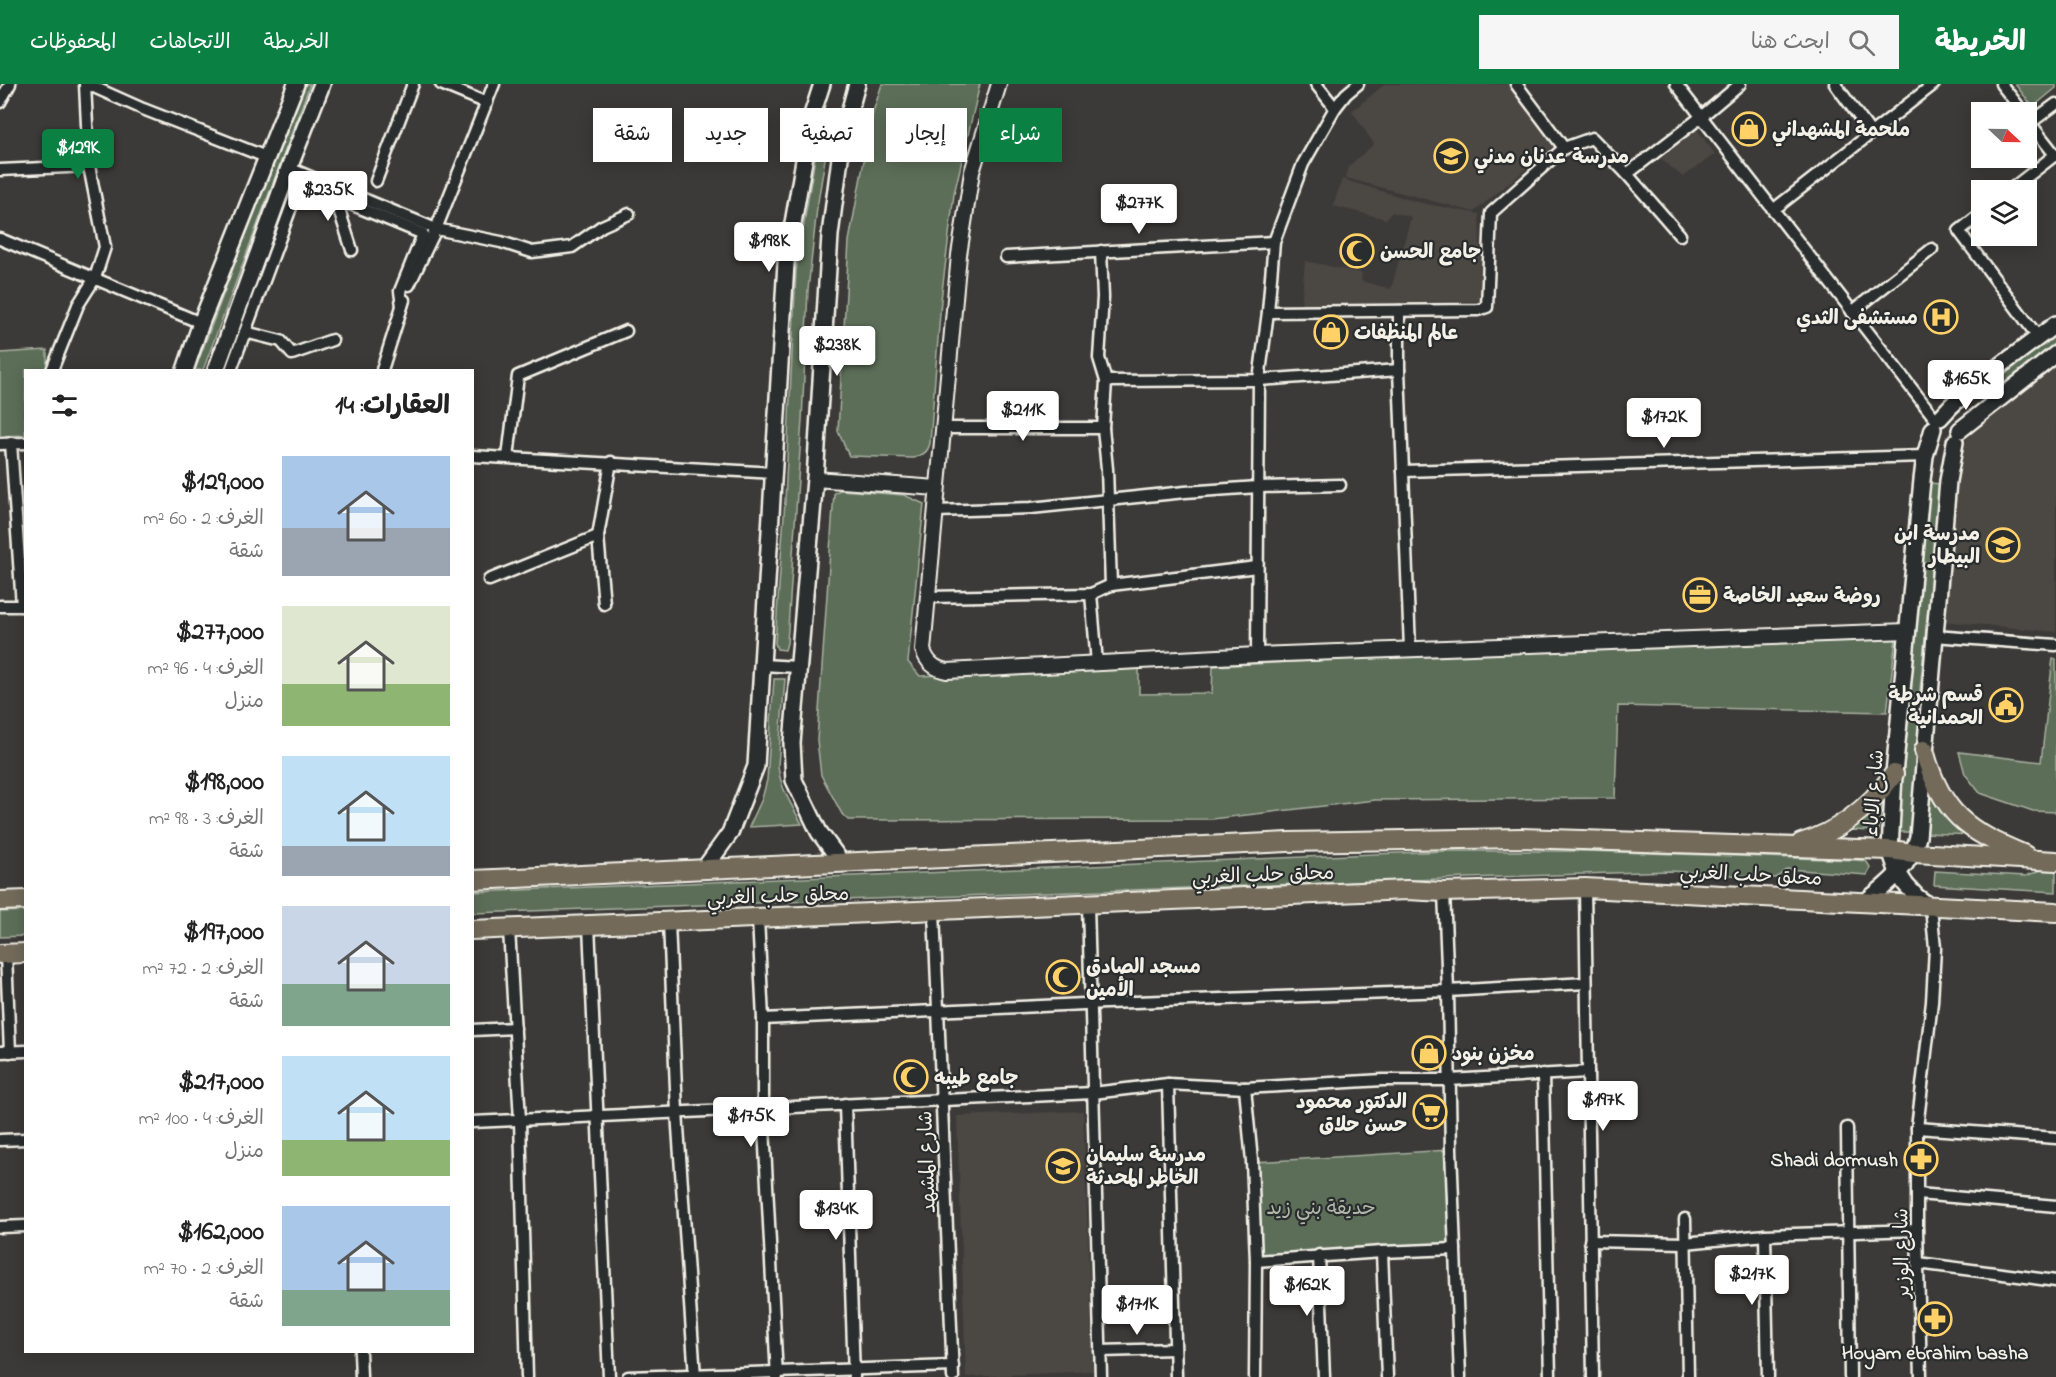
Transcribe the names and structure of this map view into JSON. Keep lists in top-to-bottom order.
{
  "streets": {
    "highway": ["محلق حلب الغربي"],
    "main road": ["شارع الاباء"],
    "street": ["شارع المشهد", "شارع الوزير"]
  },
  "crossings": [
    ["شارع الاباء", "محلق حلب الغربي"],
    ["شارع الاباء", "شارع الوزير"],
    ["محلق حلب الغربي", "شارع المشهد"],
    ["محلق حلب الغربي", "شارع الوزير"]
  ],
  "parks": ["حديقة بني زيد"],
  "places": {
    "shop": ["ملحمة المشهداني", "عالم المنظفات", "مخزن بنود"],
    "school or university": ["مدرسة عدنان مدني", "مدرسة ابن البيطار", "مدرسة سليمان الخاطر المحدثة"],
    "mosque": ["جامع الحسن", "مسجد الصادق الأمين", "جامع طيبه"],
    "hospital": ["مستشفى الثدي"],
    "office": ["روضة سعيد الخاصة"],
    "public building": ["قسم شرطة الحمدانية"],
    "supermarket": ["الدكتور محمود حسن حلاق"],
    "pharmacy": ["Shadi dormush", "Hoyam ebrahim basha"]
  },
  "north": "right",
  "page": {
    "header": "الخريطة",
    "search": "ابحث هنا",
    "nav": ["الخريطة", "الاتجاهات", "المحفوظات"],
    "chip": [
      "شراء",
      "إيجار",
      "تصفية",
      "جديد",
      "شقة"
    ],
    "price": [
      "$129K",
      "$235K",
      "$277K",
      "$198K",
      "$238K",
      "$165K",
      "$211K",
      "$172K",
      "$197K",
      "$175K",
      "$134K",
      "$217K",
      "$162K",
      "$171K"
    ],
    "heading": "العقارات: 14",
    "list": [
      {
        "name": "$129,000",
        "note": "الغرف: 2 · 60 m² · شقة"
      },
      {
        "name": "$277,000",
        "note": "الغرف: 4 · 96 m² · منزل"
      },
      {
        "name": "$198,000",
        "note": "الغرف: 3 · 98 m² · شقة"
      },
      {
        "name": "$197,000",
        "note": "الغرف: 2 · 72 m² · شقة"
      },
      {
        "name": "$217,000",
        "note": "الغرف: 4 · 100 m² · منزل"
      },
      {
        "name": "$162,000",
        "note": "الغرف: 2 · 70 m² · شقة"
      }
    ]
  }
}
